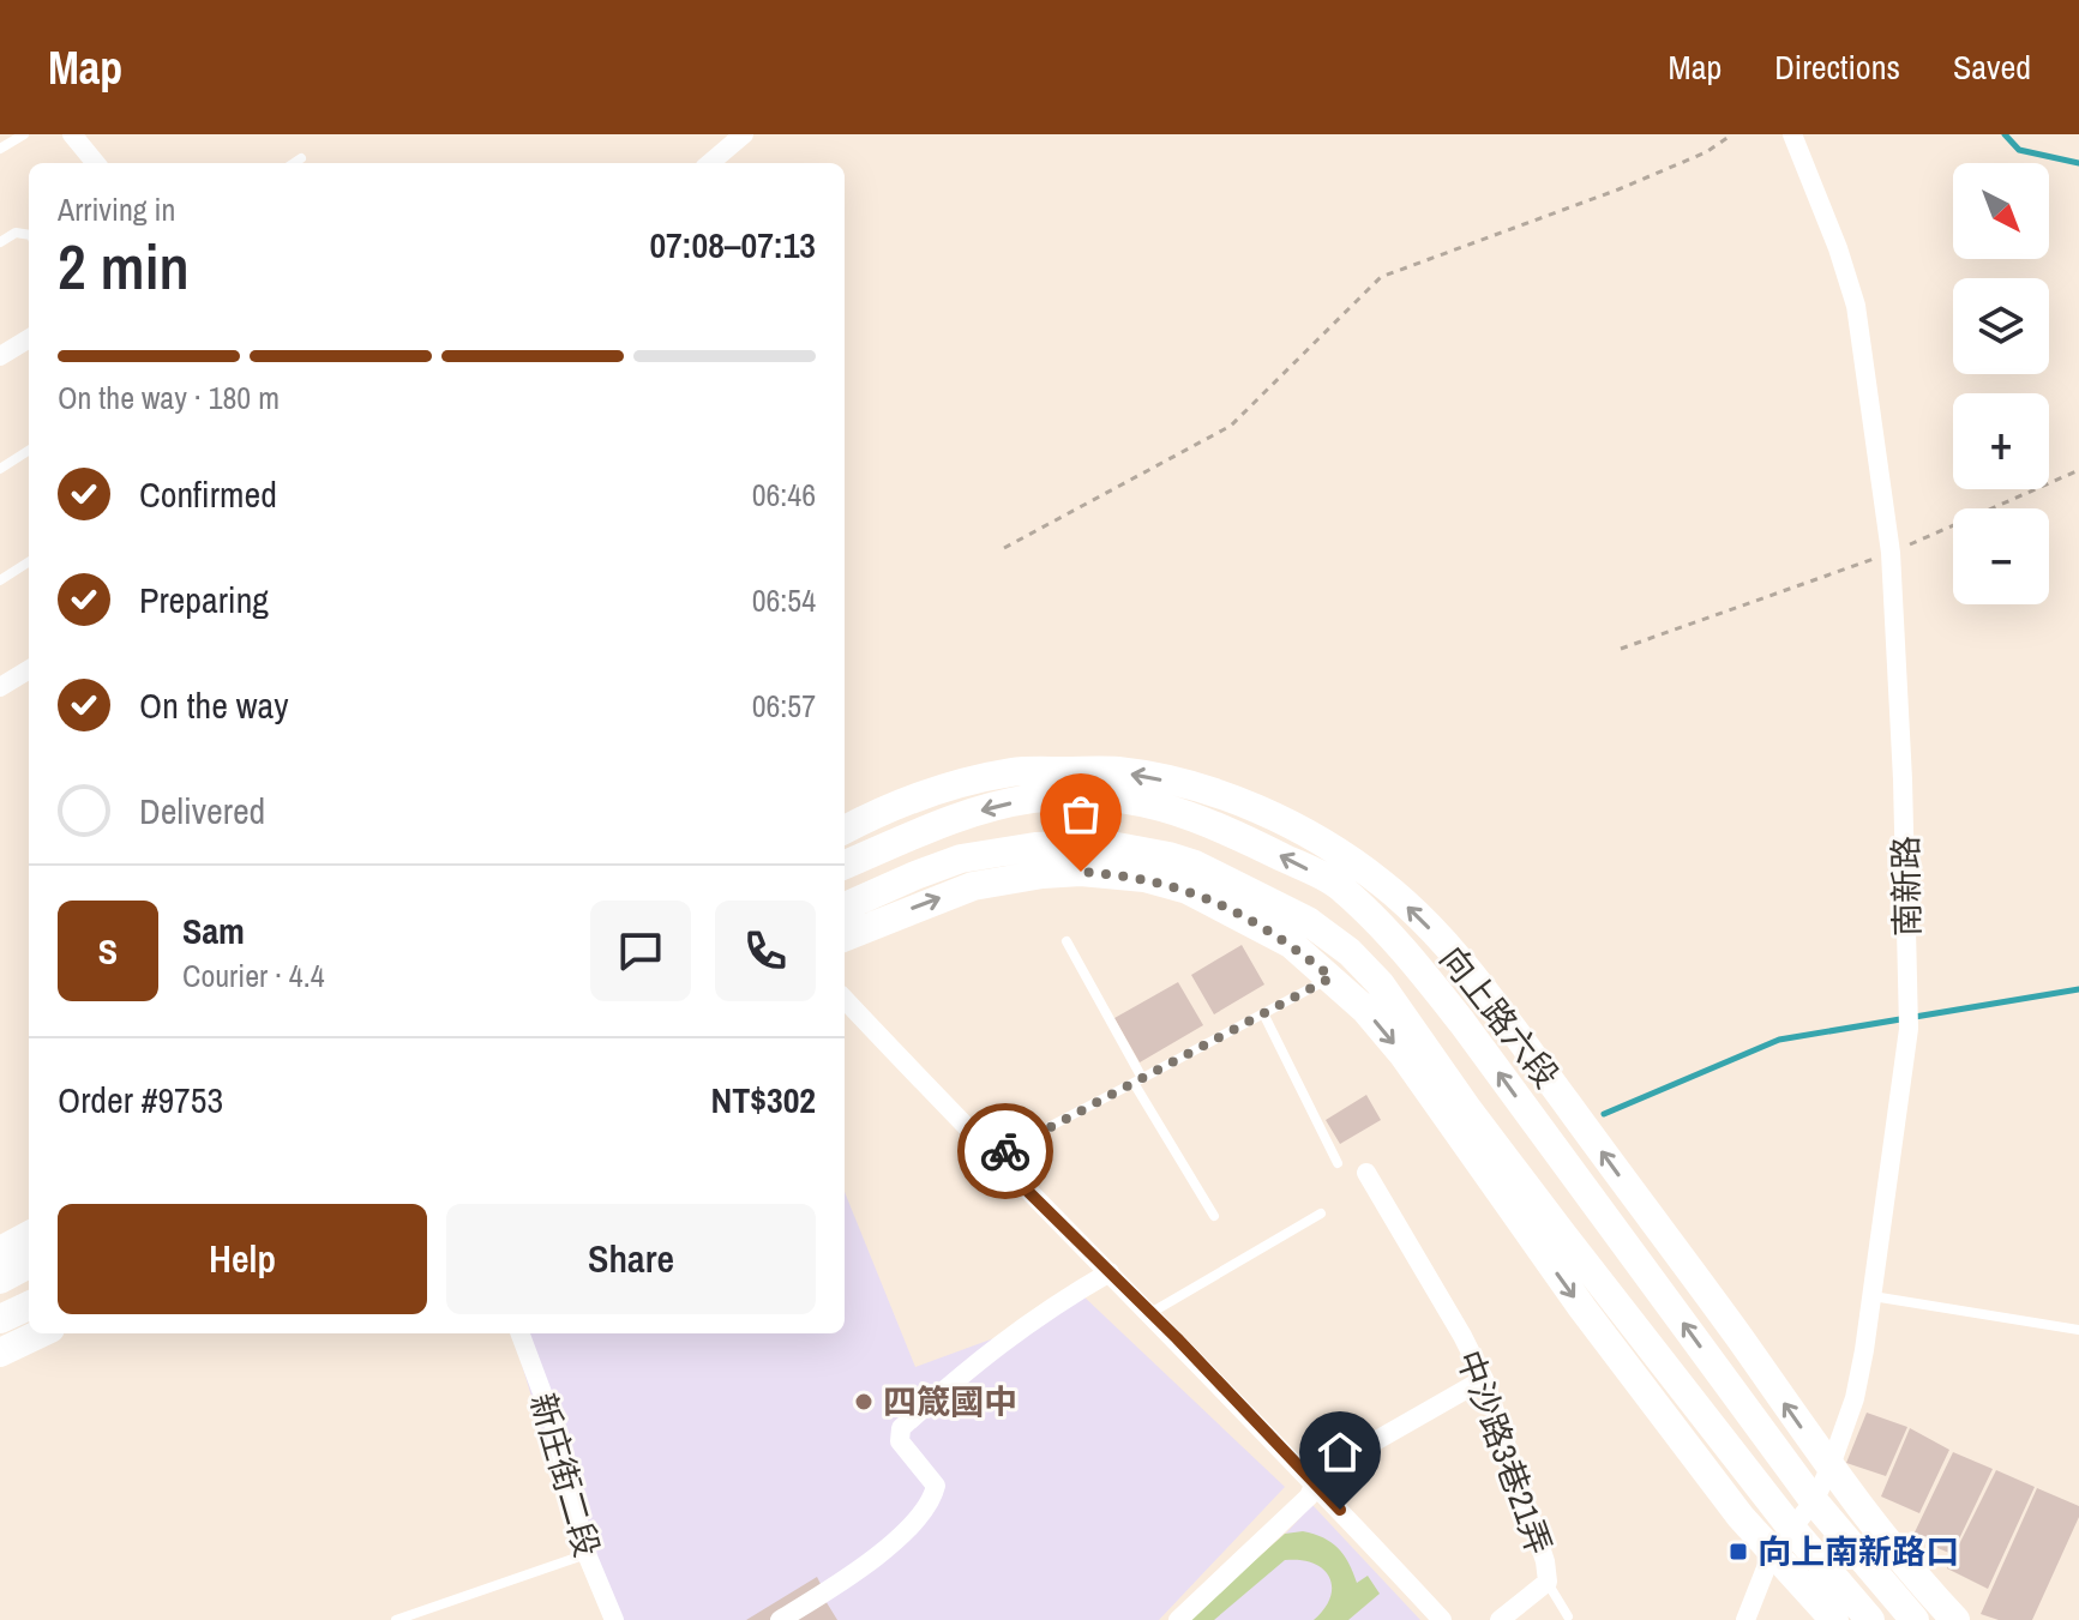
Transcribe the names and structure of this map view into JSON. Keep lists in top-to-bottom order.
{
  "streets": {
    "main road": ["向上路六段"],
    "street": ["南新路", "中沙路3巷21弄", "新庄街二段"]
  },
  "crossings": [
    ["南新路", "向上路六段"]
  ],
  "one_way": ["向上路六段"],
  "places": {
    "other": ["四箴國中"],
    "transit": ["向上南新路口"]
  },
  "north": "bottom right",
  "page": {
    "header": "Map",
    "nav": ["Map", "Directions", "Saved"],
    "map_buttons": ["+", "−"],
    "heading": ["2 min", "Arriving in", "07:08–07:13"],
    "panel": [
      "Sam",
      "Courier · 4.4",
      "Order #9753",
      "NT$302"
    ],
    "bar": "On the way · 180 m",
    "list": [
      ["Confirmed", "06:46"],
      ["Preparing", "06:54"],
      ["On the way", "06:57"],
      "Delivered"
    ],
    "round": "S",
    "buttons": ["Help", "Share"]
  }
}
